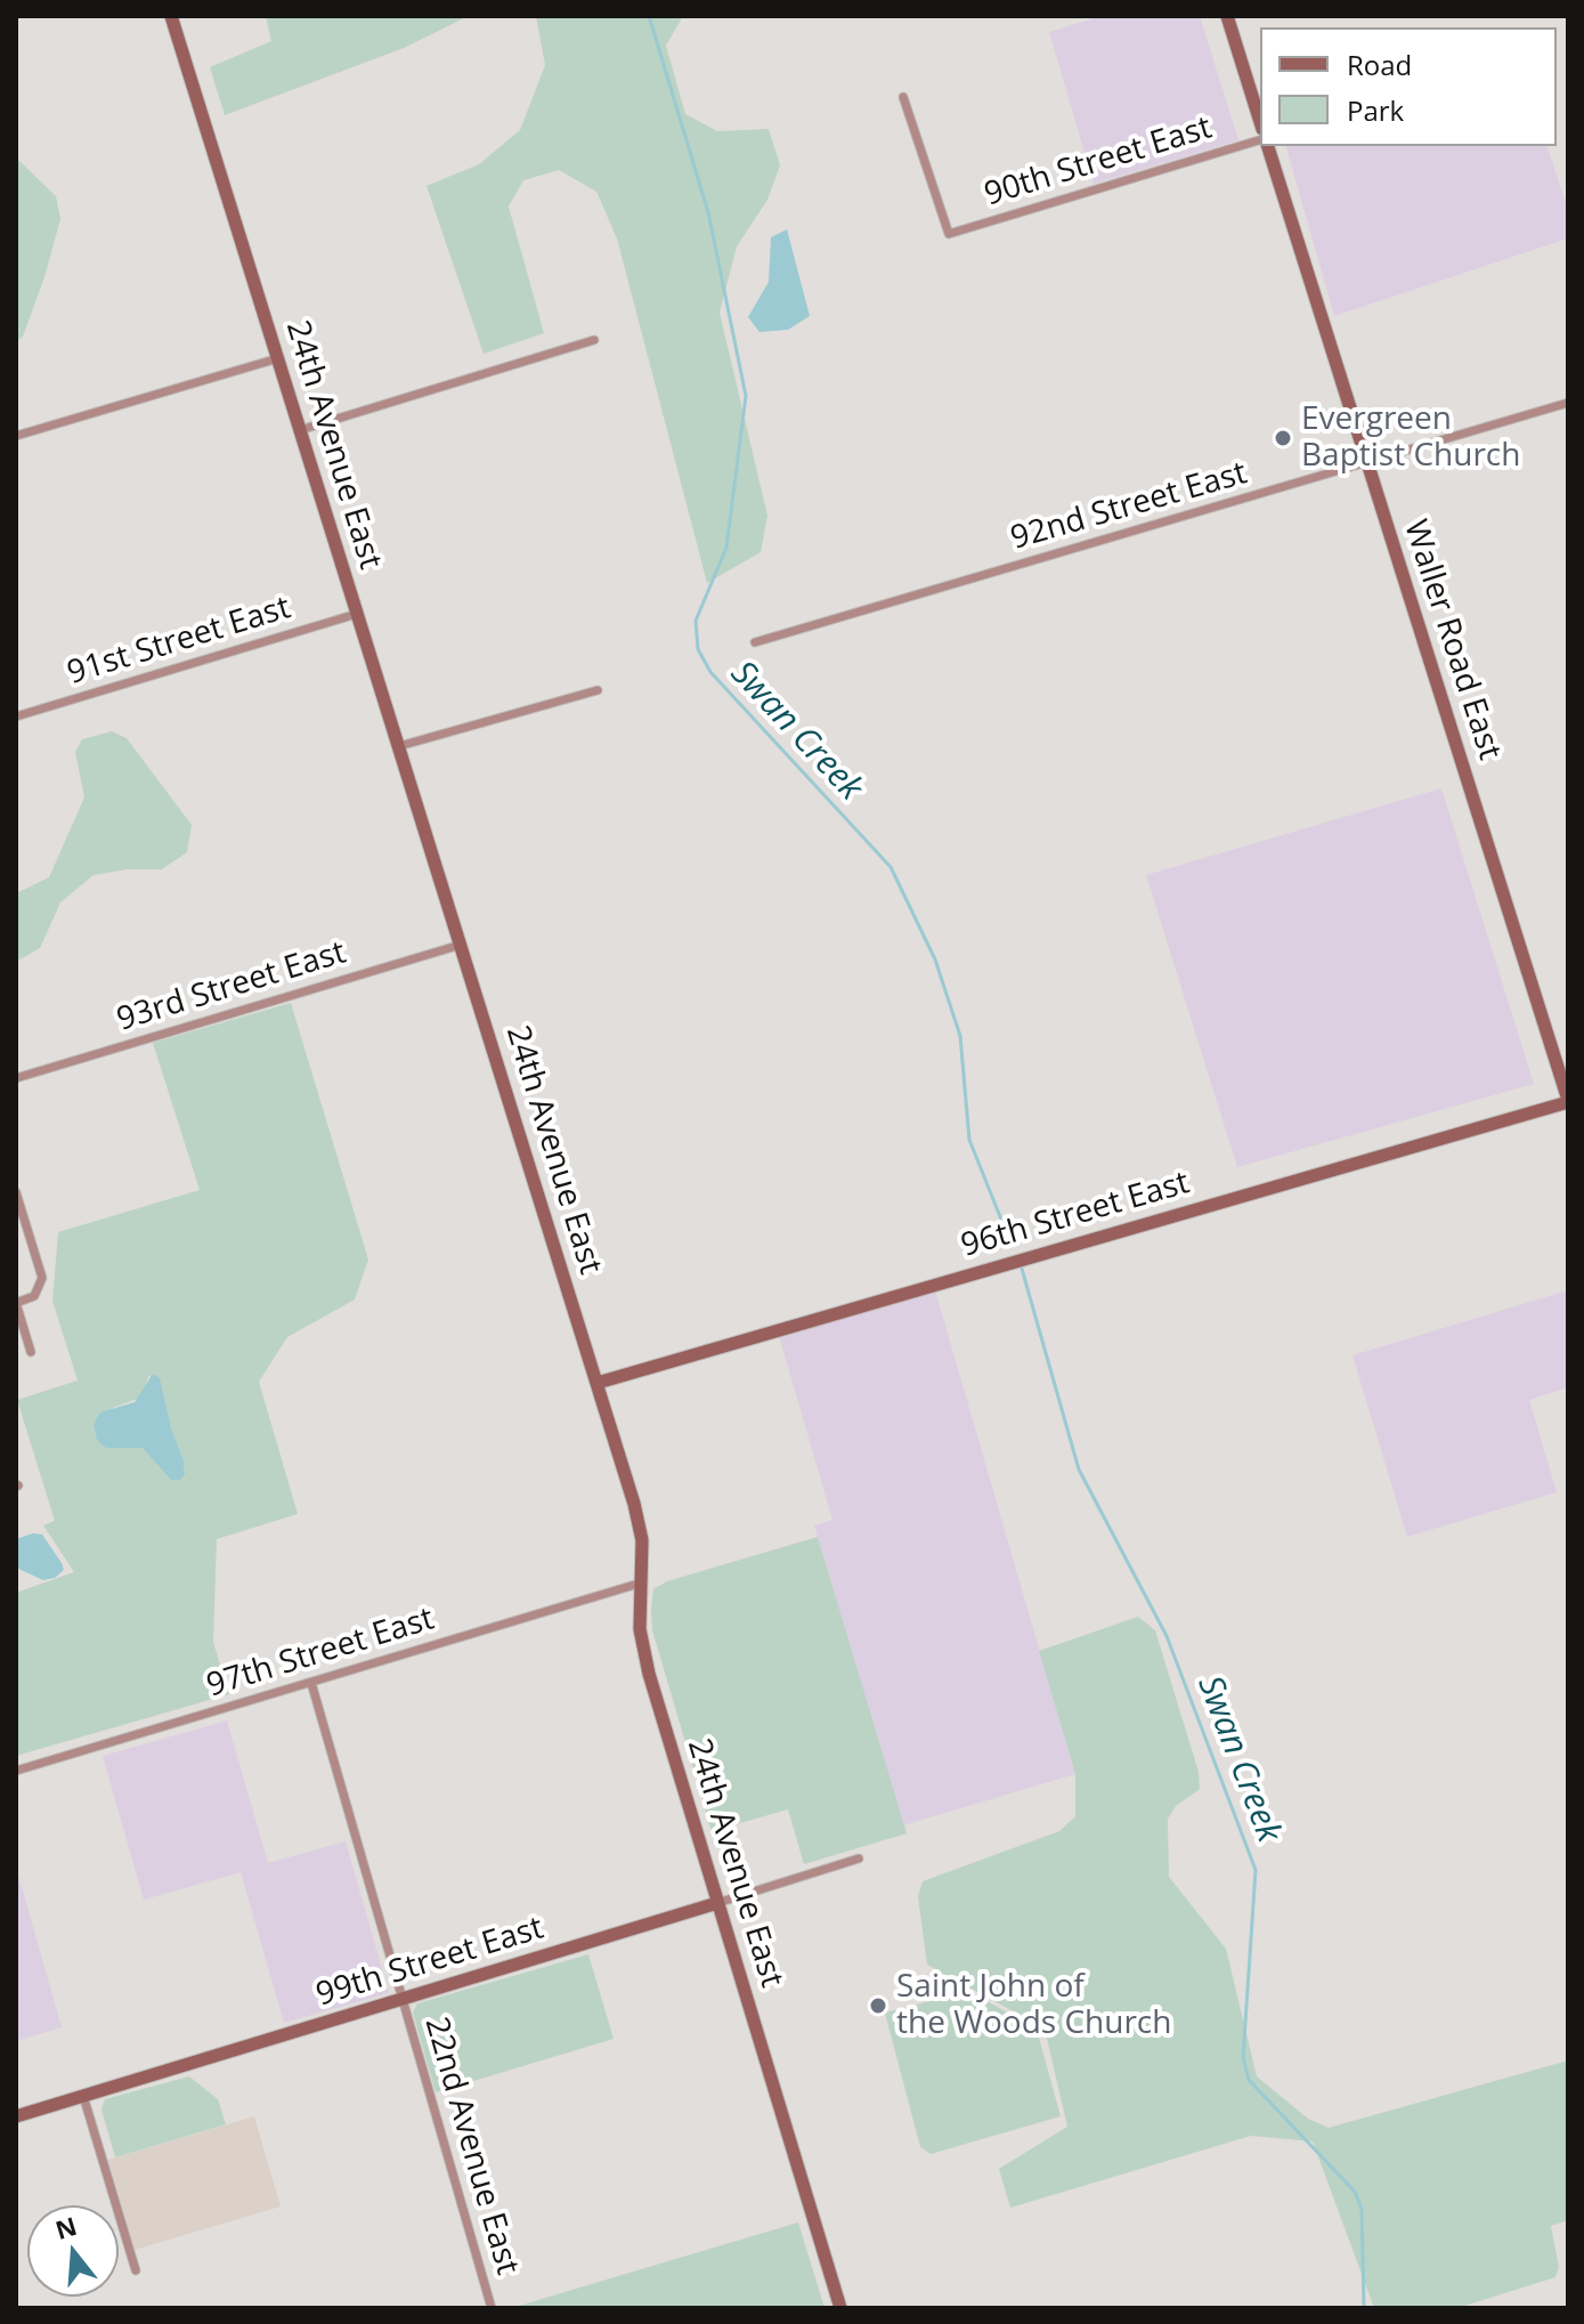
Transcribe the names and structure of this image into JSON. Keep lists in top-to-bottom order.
{
  "streets": {
    "street": [
      "90th Street East",
      "24th Avenue East",
      "92nd Street East",
      "Waller Road East",
      "91st Street East",
      "93rd Street East",
      "96th Street East",
      "97th Street East",
      "99th Street East",
      "22nd Avenue East"
    ]
  },
  "crossings": [
    ["24th Avenue East", "91st Street East"],
    ["24th Avenue East", "93rd Street East"],
    ["24th Avenue East", "96th Street East"],
    ["24th Avenue East", "97th Street East"],
    ["24th Avenue East", "99th Street East"],
    ["92nd Street East", "Waller Road East"],
    ["Waller Road East", "96th Street East"],
    ["97th Street East", "22nd Avenue East"],
    ["99th Street East", "22nd Avenue East"]
  ],
  "water": ["Swan Creek"],
  "places": ["Evergreen Baptist Church", "Saint John of the Woods Church"],
  "legend": ["Road", "Park"],
  "north": "top"
}
